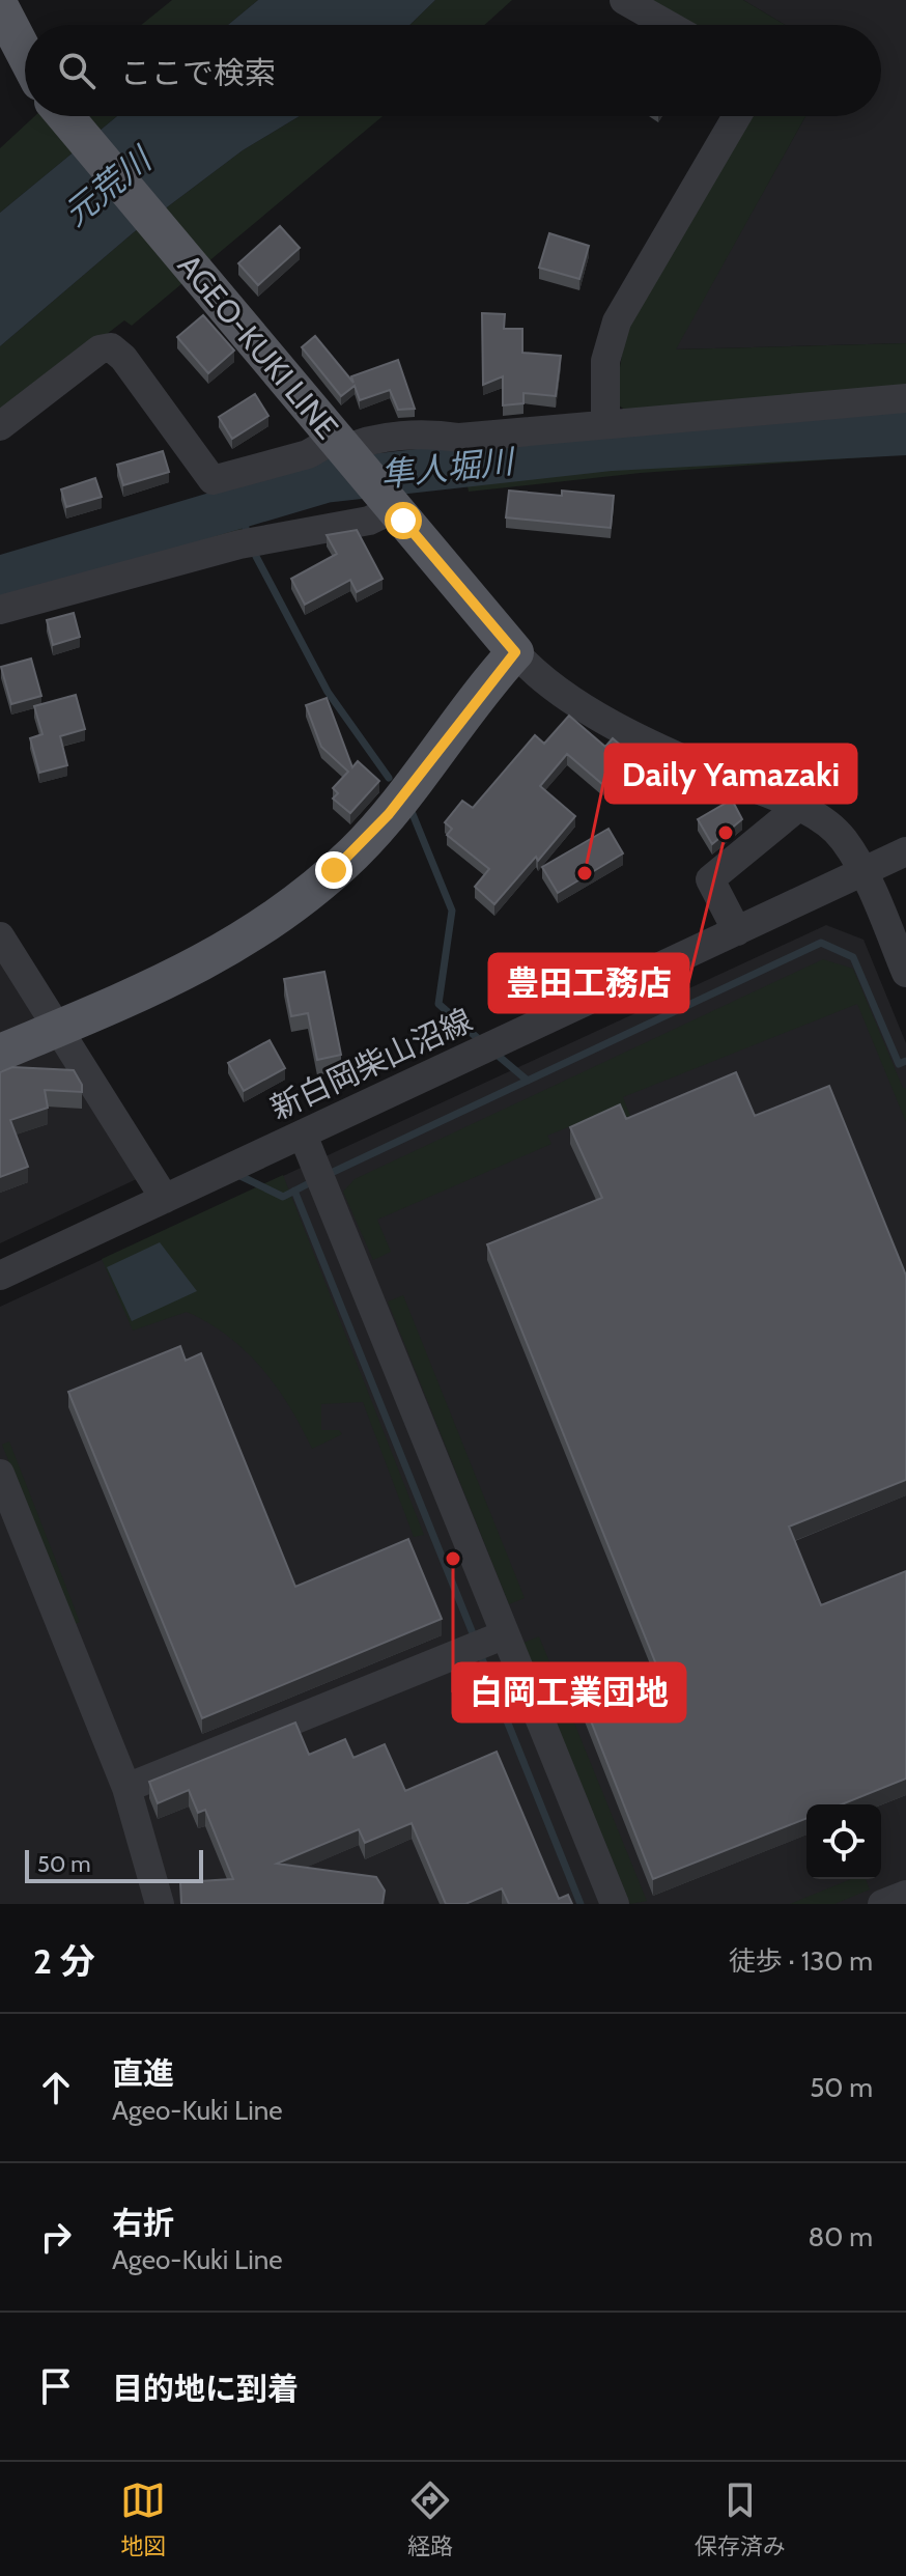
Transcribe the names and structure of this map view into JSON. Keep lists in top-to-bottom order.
{
  "streets": {
    "main road": ["AGEO-KUKI LINE"],
    "street": ["新白岡柴山沼線"]
  },
  "water": ["元荒川", "隼人堀川"],
  "places": ["豊田工務店", "Daily Yamazaki", "白岡工業団地"],
  "scale_bar": "50 m",
  "page": {
    "search": "ここで検索",
    "scale": "50 m",
    "heading": ["2 分", "徒歩 · 130 m"],
    "list": [
      ["直進", "Ageo-Kuki Line", "50 m"],
      ["右折", "Ageo-Kuki Line", "80 m"],
      "目的地に到着"
    ],
    "nav": ["地図", "経路", "保存済み"]
  }
}
